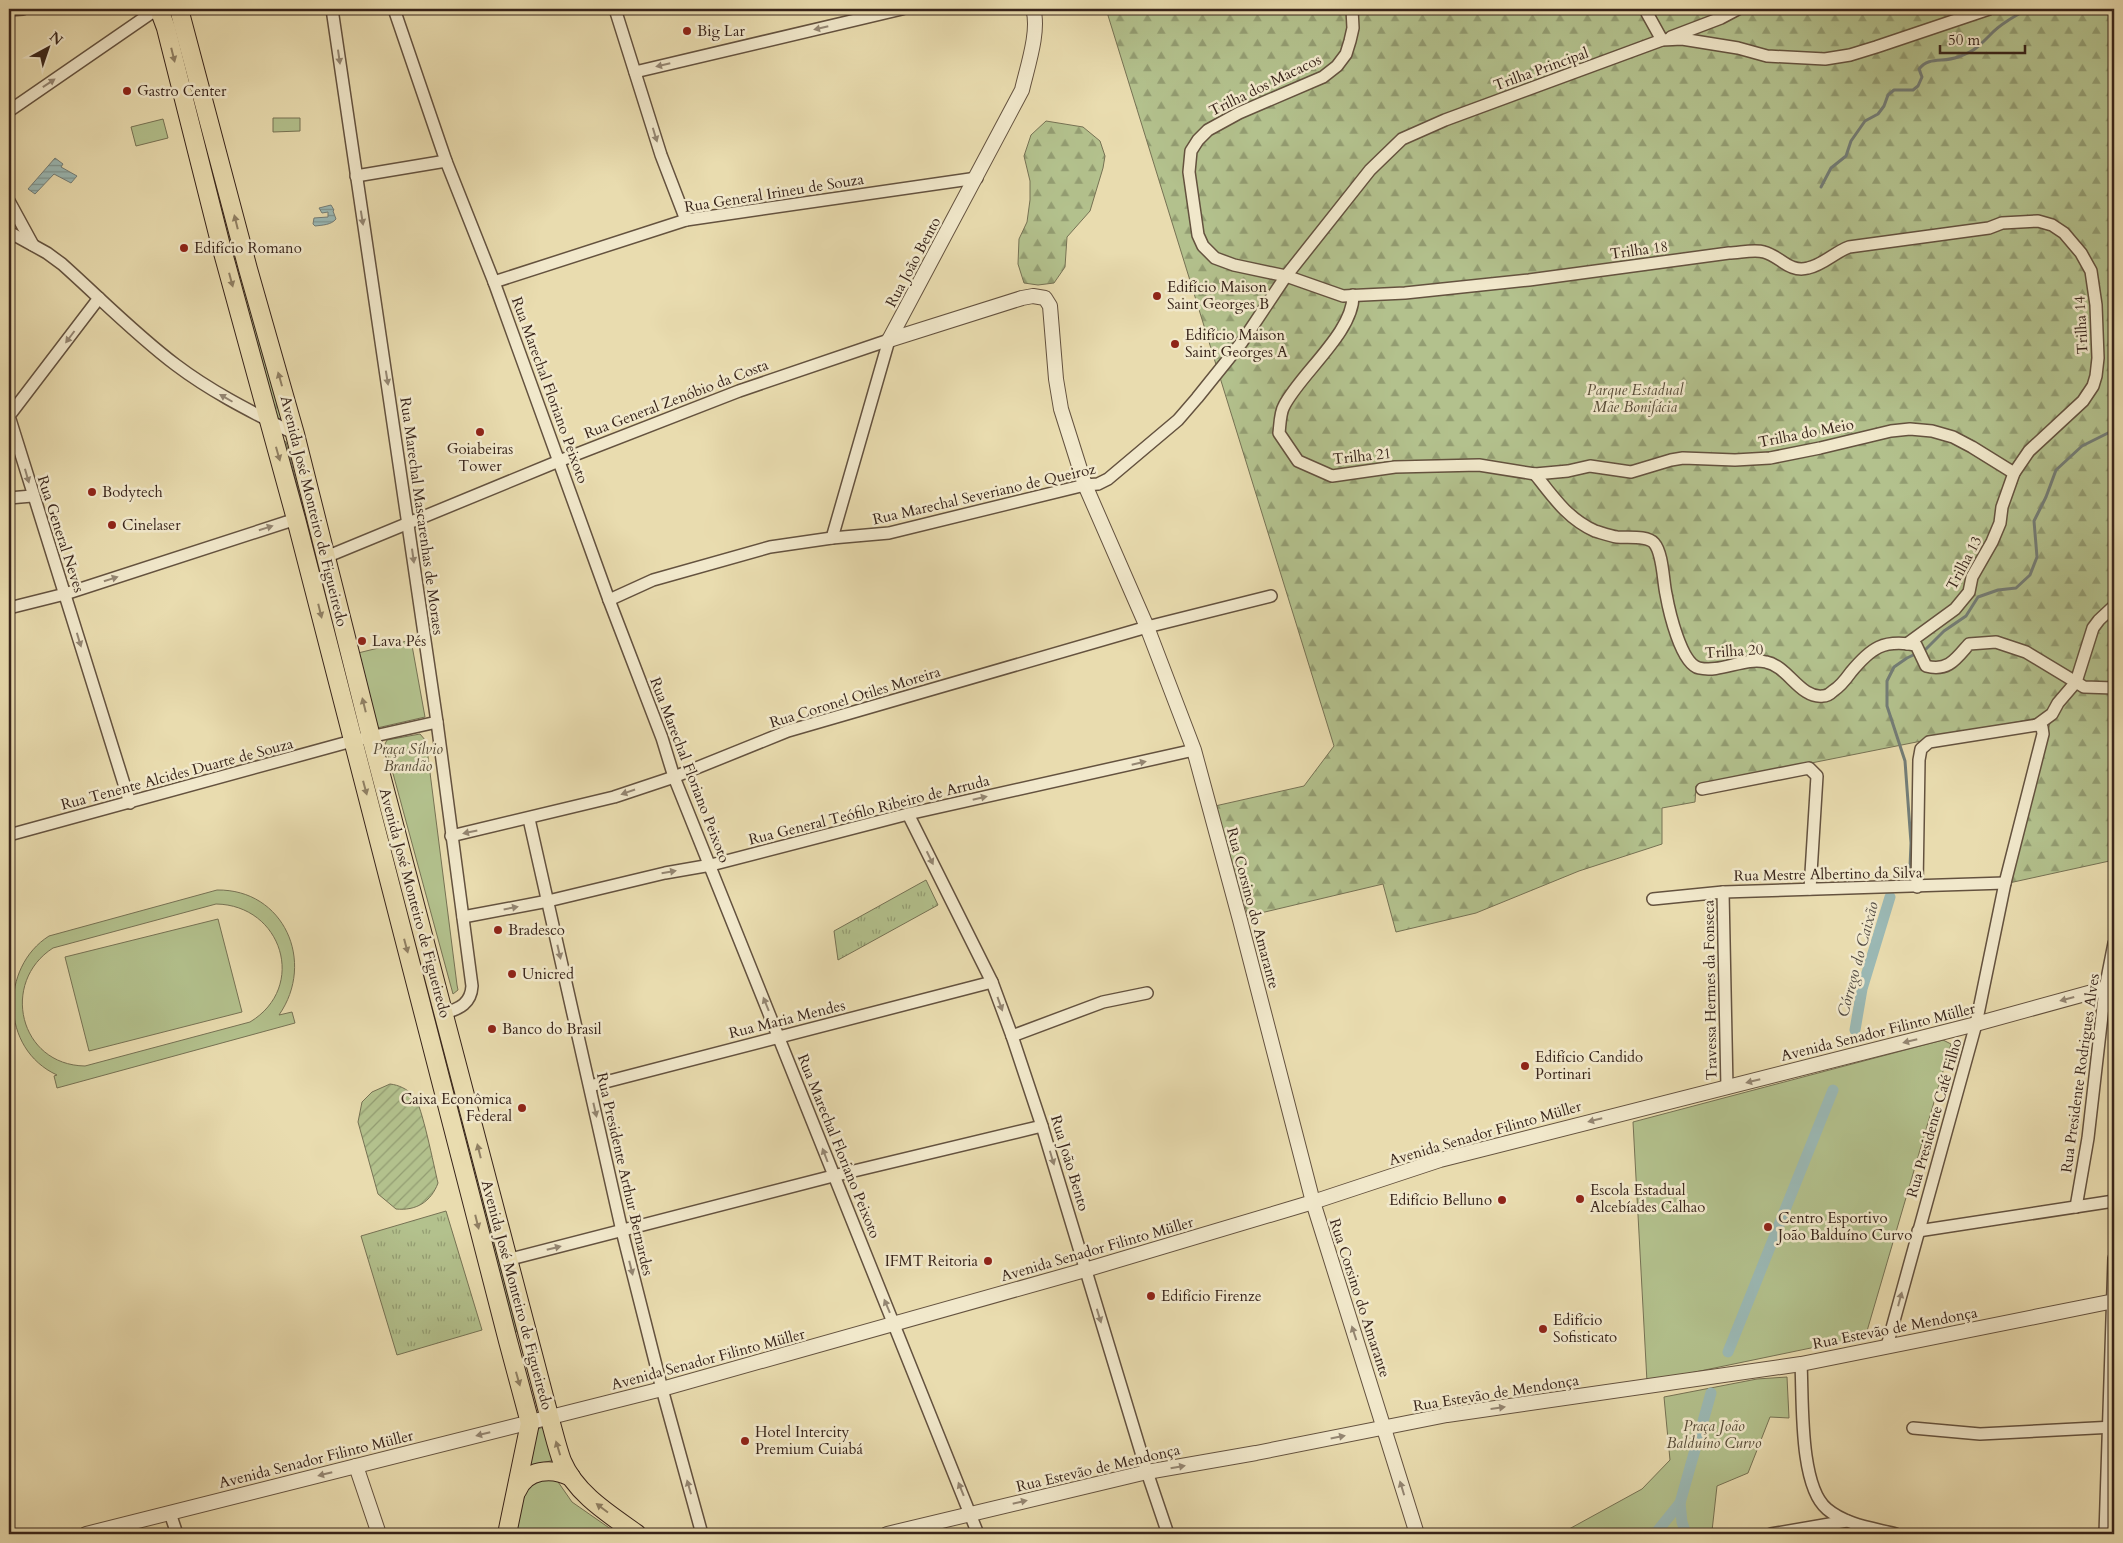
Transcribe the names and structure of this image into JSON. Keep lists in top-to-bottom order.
{
  "streets": {
    "main road": ["Avenida José Monteiro de Figueiredo"],
    "street": [
      "Trilha Principal",
      "Trilha dos Macacos",
      "Rua General Irineu de Souza",
      "Trilha 18",
      "Rua João Bento",
      "Trilha 14",
      "Rua Marechal Floriano Peixoto",
      "Rua General Zenóbio da Costa",
      "Trilha do Meio",
      "Trilha 21",
      "Rua Marechal Severiano de Queiroz",
      "Rua Marechal Mascarenhas de Moraes",
      "Rua General Neves",
      "Trilha 13",
      "Trilha 20",
      "Rua Coronel Otiles Moreira",
      "Rua Tenente Alcides Duarte de Souza",
      "Rua General Teófilo Ribeiro de Arruda",
      "Rua Mestre Albertino da Silva",
      "Rua Corsino do Amarante",
      "Travessa Hermes da Fonseca",
      "Rua Maria Mendes",
      "Avenida Senador Filinto Müller",
      "Rua Presidente Rodrigues Alves",
      "Rua Presidente Café Filho",
      "Rua Presidente Arthur Bernardes",
      "Rua Estevão de Mendonça"
    ]
  },
  "crossings": [
    ["Trilha Principal", "Trilha dos Macacos"],
    ["Trilha Principal", "Trilha 18"],
    ["Trilha Principal", "Rua Marechal Severiano de Queiroz"],
    ["Trilha dos Macacos", "Trilha 18"],
    ["Rua General Irineu de Souza", "Rua João Bento"],
    ["Rua General Irineu de Souza", "Rua Marechal Floriano Peixoto"],
    ["Trilha 18", "Trilha 14"],
    ["Trilha 18", "Trilha 21"],
    ["Rua João Bento", "Rua General Zenóbio da Costa"],
    ["Rua João Bento", "Rua Marechal Severiano de Queiroz"],
    ["Rua João Bento", "Rua General Teófilo Ribeiro de Arruda"],
    ["Rua João Bento", "Rua Maria Mendes"],
    ["Rua João Bento", "Avenida Senador Filinto Müller"],
    ["Rua João Bento", "Rua Estevão de Mendonça"],
    ["Trilha 14", "Trilha do Meio"],
    ["Trilha 14", "Trilha 13"],
    ["Rua Marechal Floriano Peixoto", "Rua General Zenóbio da Costa"],
    ["Rua Marechal Floriano Peixoto", "Rua Marechal Severiano de Queiroz"],
    ["Rua Marechal Floriano Peixoto", "Rua Coronel Otiles Moreira"],
    ["Rua Marechal Floriano Peixoto", "Rua General Teófilo Ribeiro de Arruda"],
    ["Rua Marechal Floriano Peixoto", "Rua Maria Mendes"],
    ["Rua Marechal Floriano Peixoto", "Avenida Senador Filinto Müller"],
    ["Rua Marechal Floriano Peixoto", "Rua Estevão de Mendonça"],
    ["Rua General Zenóbio da Costa", "Avenida José Monteiro de Figueiredo"],
    ["Rua General Zenóbio da Costa", "Rua Marechal Mascarenhas de Moraes"],
    ["Rua General Zenóbio da Costa", "Rua Corsino do Amarante"],
    ["Trilha do Meio", "Trilha 21"],
    ["Trilha do Meio", "Trilha 13"],
    ["Trilha do Meio", "Trilha 20"],
    ["Trilha 21", "Trilha 20"],
    ["Rua Marechal Severiano de Queiroz", "Rua Corsino do Amarante"],
    ["Avenida José Monteiro de Figueiredo", "Rua Marechal Mascarenhas de Moraes"],
    ["Avenida José Monteiro de Figueiredo", "Rua Tenente Alcides Duarte de Souza"],
    ["Avenida José Monteiro de Figueiredo", "Avenida Senador Filinto Müller"],
    ["Rua Marechal Mascarenhas de Moraes", "Rua Coronel Otiles Moreira"],
    ["Rua Marechal Mascarenhas de Moraes", "Rua Tenente Alcides Duarte de Souza"],
    ["Rua Marechal Mascarenhas de Moraes", "Rua General Teófilo Ribeiro de Arruda"],
    ["Rua General Neves", "Rua Tenente Alcides Duarte de Souza"],
    ["Trilha 13", "Trilha 20"],
    ["Rua Coronel Otiles Moreira", "Rua Corsino do Amarante"],
    ["Rua Coronel Otiles Moreira", "Rua Presidente Arthur Bernardes"],
    ["Rua General Teófilo Ribeiro de Arruda", "Rua Corsino do Amarante"],
    ["Rua General Teófilo Ribeiro de Arruda", "Rua Presidente Arthur Bernardes"],
    ["Rua Mestre Albertino da Silva", "Travessa Hermes da Fonseca"],
    ["Rua Mestre Albertino da Silva", "Rua Presidente Café Filho"],
    ["Rua Corsino do Amarante", "Avenida Senador Filinto Müller"],
    ["Rua Corsino do Amarante", "Rua Estevão de Mendonça"],
    ["Travessa Hermes da Fonseca", "Avenida Senador Filinto Müller"],
    ["Rua Maria Mendes", "Rua Presidente Arthur Bernardes"],
    ["Avenida Senador Filinto Müller", "Rua Presidente Rodrigues Alves"],
    ["Avenida Senador Filinto Müller", "Rua Presidente Café Filho"],
    ["Avenida Senador Filinto Müller", "Rua Presidente Arthur Bernardes"],
    ["Rua Presidente Café Filho", "Rua Estevão de Mendonça"]
  ],
  "one_way": [
    "Rua João Bento",
    "Rua Marechal Floriano Peixoto",
    "Rua Marechal Mascarenhas de Moraes",
    "Rua General Neves",
    "Rua General Teófilo Ribeiro de Arruda",
    "Avenida Senador Filinto Müller",
    "Rua Estevão de Mendonça"
  ],
  "water": ["Córrego do Caixão"],
  "parks": ["Parque Estadual Mãe Bonifácia", "Praça Sílvio Brandão", "Praça João Balduíno Curvo"],
  "places": [
    "Big Lar",
    "Gastro Center",
    "Edifício Romano",
    "Edifício Maison Saint Georges B",
    "Edifício Maison Saint Georges A",
    "Goiabeiras Tower",
    "Bodytech",
    "Cinelaser",
    "Lava Pés",
    "Bradesco",
    "Unicred",
    "Banco do Brasil",
    "Edifício Candido Portinari",
    "Caixa Econômica Federal",
    "Escola Estadual Alcebíades Calhao",
    "Edifício Belluno",
    "Centro Esportivo João Balduíno Curvo",
    "IFMT Reitoria",
    "Edifício Firenze",
    "Edifício Sofisticato",
    "Hotel Intercity Premium Cuiabá"
  ],
  "scale_bar": "50 m",
  "north": "top right"
}
